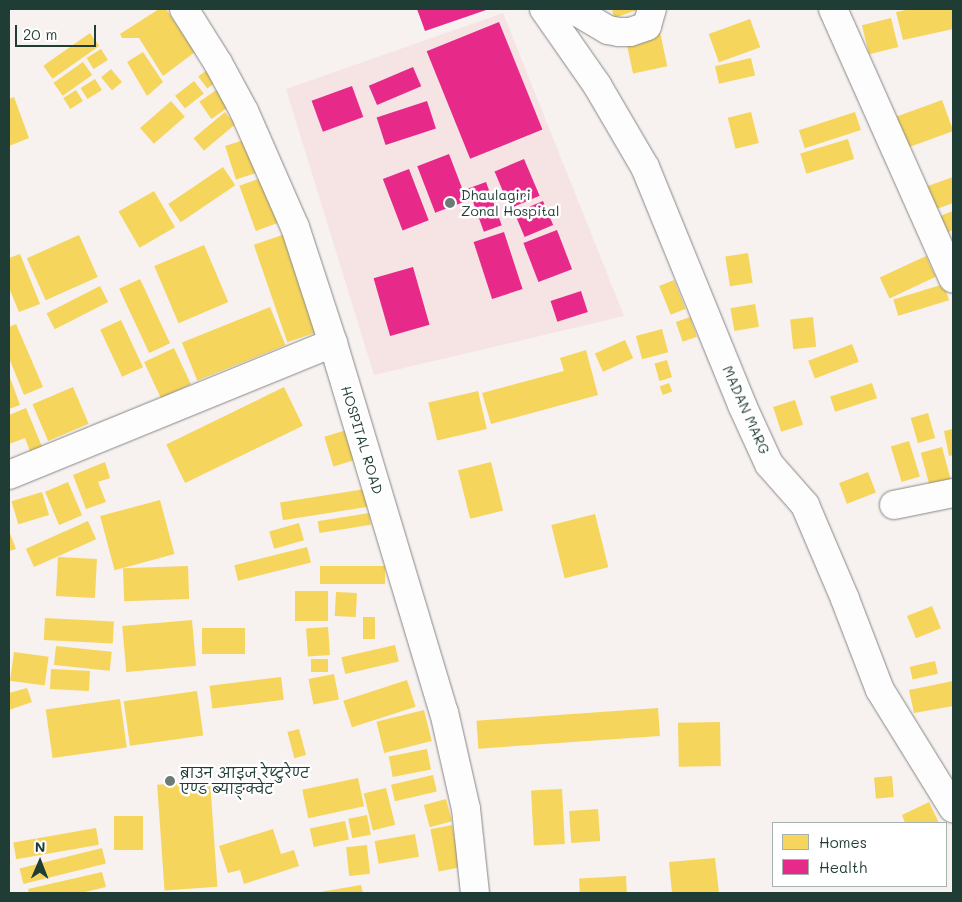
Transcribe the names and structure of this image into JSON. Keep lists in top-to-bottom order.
{
  "streets": {
    "street": ["MADAN MARG", "HOSPITAL ROAD"]
  },
  "places": ["Dhaulagiri Zonal Hospital", "ब्राउन आइज रेष्टुरेण्ट एण्ड ब्याङ्क्वेट"],
  "legend": ["Homes", "Health"],
  "scale_bar": "20 m",
  "north": "top"
}
